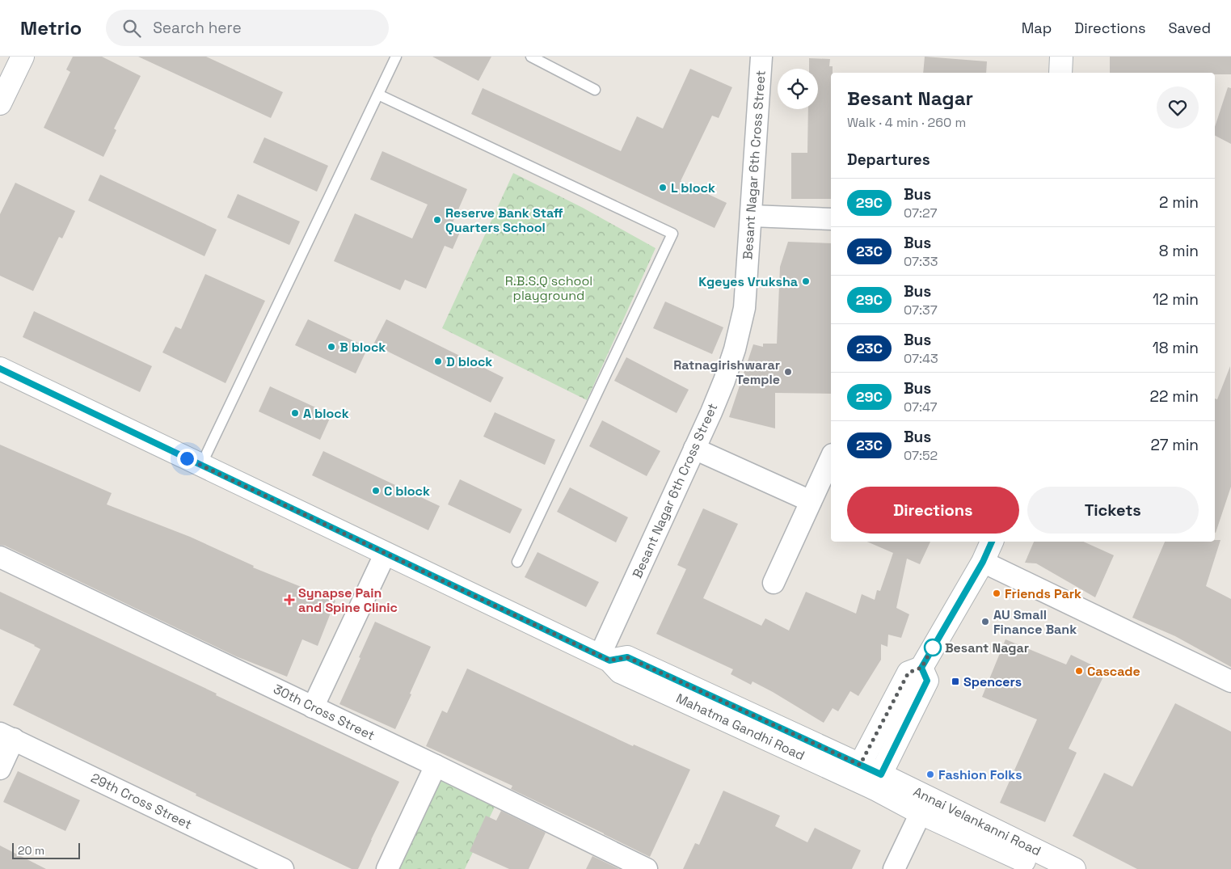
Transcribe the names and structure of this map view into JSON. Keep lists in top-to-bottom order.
{
  "streets": {
    "main road": ["Mahatma Gandhi Road", "Annai Velankanni Road"],
    "street": ["Besant Nagar 6th Cross Street", "30th Cross Street", "29th Cross Street"]
  },
  "crossings": [
    ["Besant Nagar 6th Cross Street", "Mahatma Gandhi Road"],
    ["Mahatma Gandhi Road", "Annai Velankanni Road"]
  ],
  "parks": ["R.B.S.Q school playground"],
  "places": {
    "other": [
      "L block",
      "Reserve Bank Staff Quarters School",
      "Kgeyes Vruksha",
      "B block",
      "D block",
      "Ratnagirishwarar Temple",
      "A block",
      "C block",
      "Friends Park",
      "AU Small Finance Bank",
      "Besant Nagar",
      "Cascade",
      "Fashion Folks"
    ],
    "health": ["Synapse Pain and Spine Clinic"],
    "transit": ["Spencers"]
  },
  "lines": ["bus line 29C"],
  "scale_bar": "20 m",
  "page": {
    "header": "Metrio",
    "search": "Search here",
    "nav": ["Map", "Directions", "Saved"],
    "heading": [
      ["Besant Nagar", "Walk · 4 min · 260 m"],
      "Departures"
    ],
    "list": [
      {
        "mark": "29C",
        "name": "Bus",
        "note": "07:27",
        "value": "2 min"
      },
      {
        "mark": "23C",
        "name": "Bus",
        "note": "07:33",
        "value": "8 min"
      },
      {
        "mark": "29C",
        "name": "Bus",
        "note": "07:37",
        "value": "12 min"
      },
      {
        "mark": "23C",
        "name": "Bus",
        "note": "07:43",
        "value": "18 min"
      },
      {
        "mark": "29C",
        "name": "Bus",
        "note": "07:47",
        "value": "22 min"
      },
      {
        "mark": "23C",
        "name": "Bus",
        "note": "07:52",
        "value": "27 min"
      }
    ],
    "buttons": ["Directions", "Tickets"],
    "scale": "20 m"
  }
}
